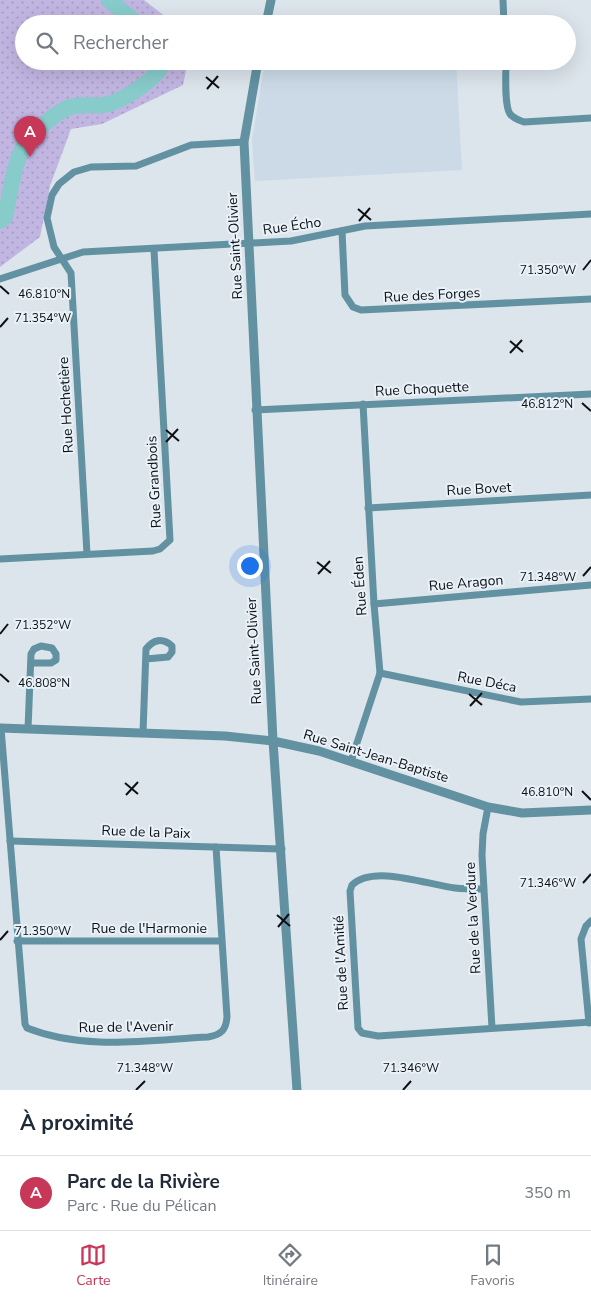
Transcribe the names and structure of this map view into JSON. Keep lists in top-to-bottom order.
{
  "streets": {
    "street": [
      "Rue Écho",
      "Rue Saint-Olivier",
      "Rue des Forges",
      "Rue Choquette",
      "Rue Hochetière",
      "Rue Grandbois",
      "Rue Bovet",
      "Rue Aragon",
      "Rue Éden",
      "Rue Déca",
      "Rue Saint-Jean-Baptiste",
      "Rue de la Paix",
      "Rue de la Verdure",
      "Rue de l'Harmonie",
      "Rue de l'Amitié",
      "Rue de l'Avenir"
    ]
  },
  "crossings": [
    ["Rue Écho", "Rue Saint-Olivier"],
    ["Rue Écho", "Rue des Forges"],
    ["Rue Écho", "Rue Hochetière"],
    ["Rue Écho", "Rue Grandbois"],
    ["Rue Saint-Olivier", "Rue Choquette"],
    ["Rue Saint-Olivier", "Rue Hochetière"],
    ["Rue Saint-Olivier", "Rue Saint-Jean-Baptiste"],
    ["Rue Saint-Olivier", "Rue de la Paix"],
    ["Rue Choquette", "Rue Éden"],
    ["Rue Hochetière", "Rue Grandbois"],
    ["Rue Bovet", "Rue Éden"],
    ["Rue Aragon", "Rue Éden"],
    ["Rue Éden", "Rue Déca"],
    ["Rue Éden", "Rue Saint-Jean-Baptiste"],
    ["Rue Saint-Jean-Baptiste", "Rue de la Verdure"],
    ["Rue Saint-Jean-Baptiste", "Rue de l'Avenir"],
    ["Rue de la Paix", "Rue de l'Avenir"],
    ["Rue de la Verdure", "Rue de l'Amitié"],
    ["Rue de l'Harmonie", "Rue de l'Avenir"]
  ],
  "page": {
    "search": "Rechercher",
    "pins": "A",
    "heading": "À proximité",
    "list": [
      {
        "mark": "A",
        "name": "Parc de la Rivière",
        "note": "Parc · Rue du Pélican",
        "value": "350 m"
      }
    ],
    "nav": ["Carte", "Itinéraire", "Favoris"]
  },
  "coordinates": [
    "71.350°W",
    "46.810°N",
    "71.354°W",
    "46.812°N",
    "71.348°W",
    "71.352°W",
    "46.808°N",
    "71.346°W"
  ]
}
